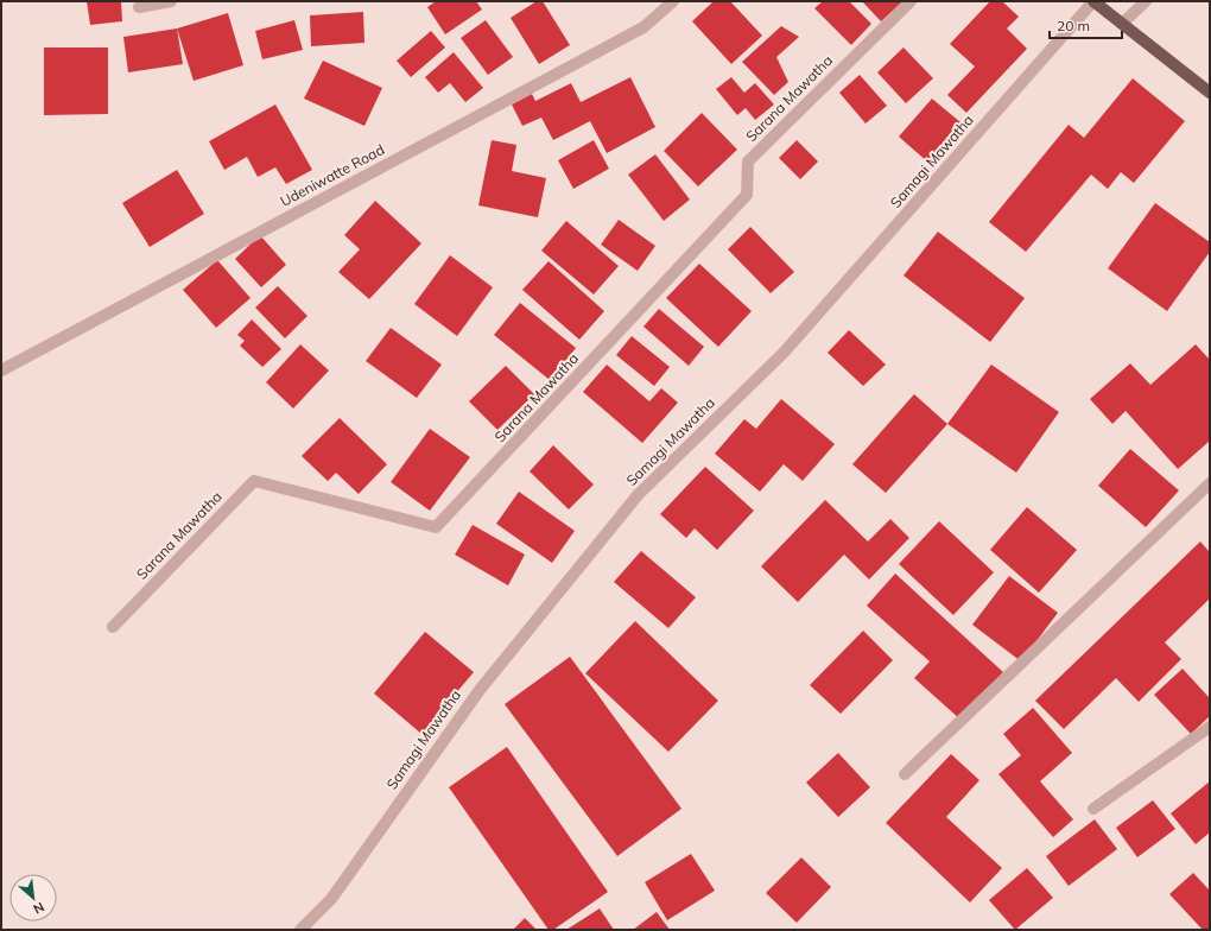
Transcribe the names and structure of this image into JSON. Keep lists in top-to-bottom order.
{
  "streets": {
    "street": ["Sarana Mawatha", "Samagi Mawatha", "Udeniwatte Road"]
  },
  "scale_bar": "20 m",
  "north": "bottom right"
}
